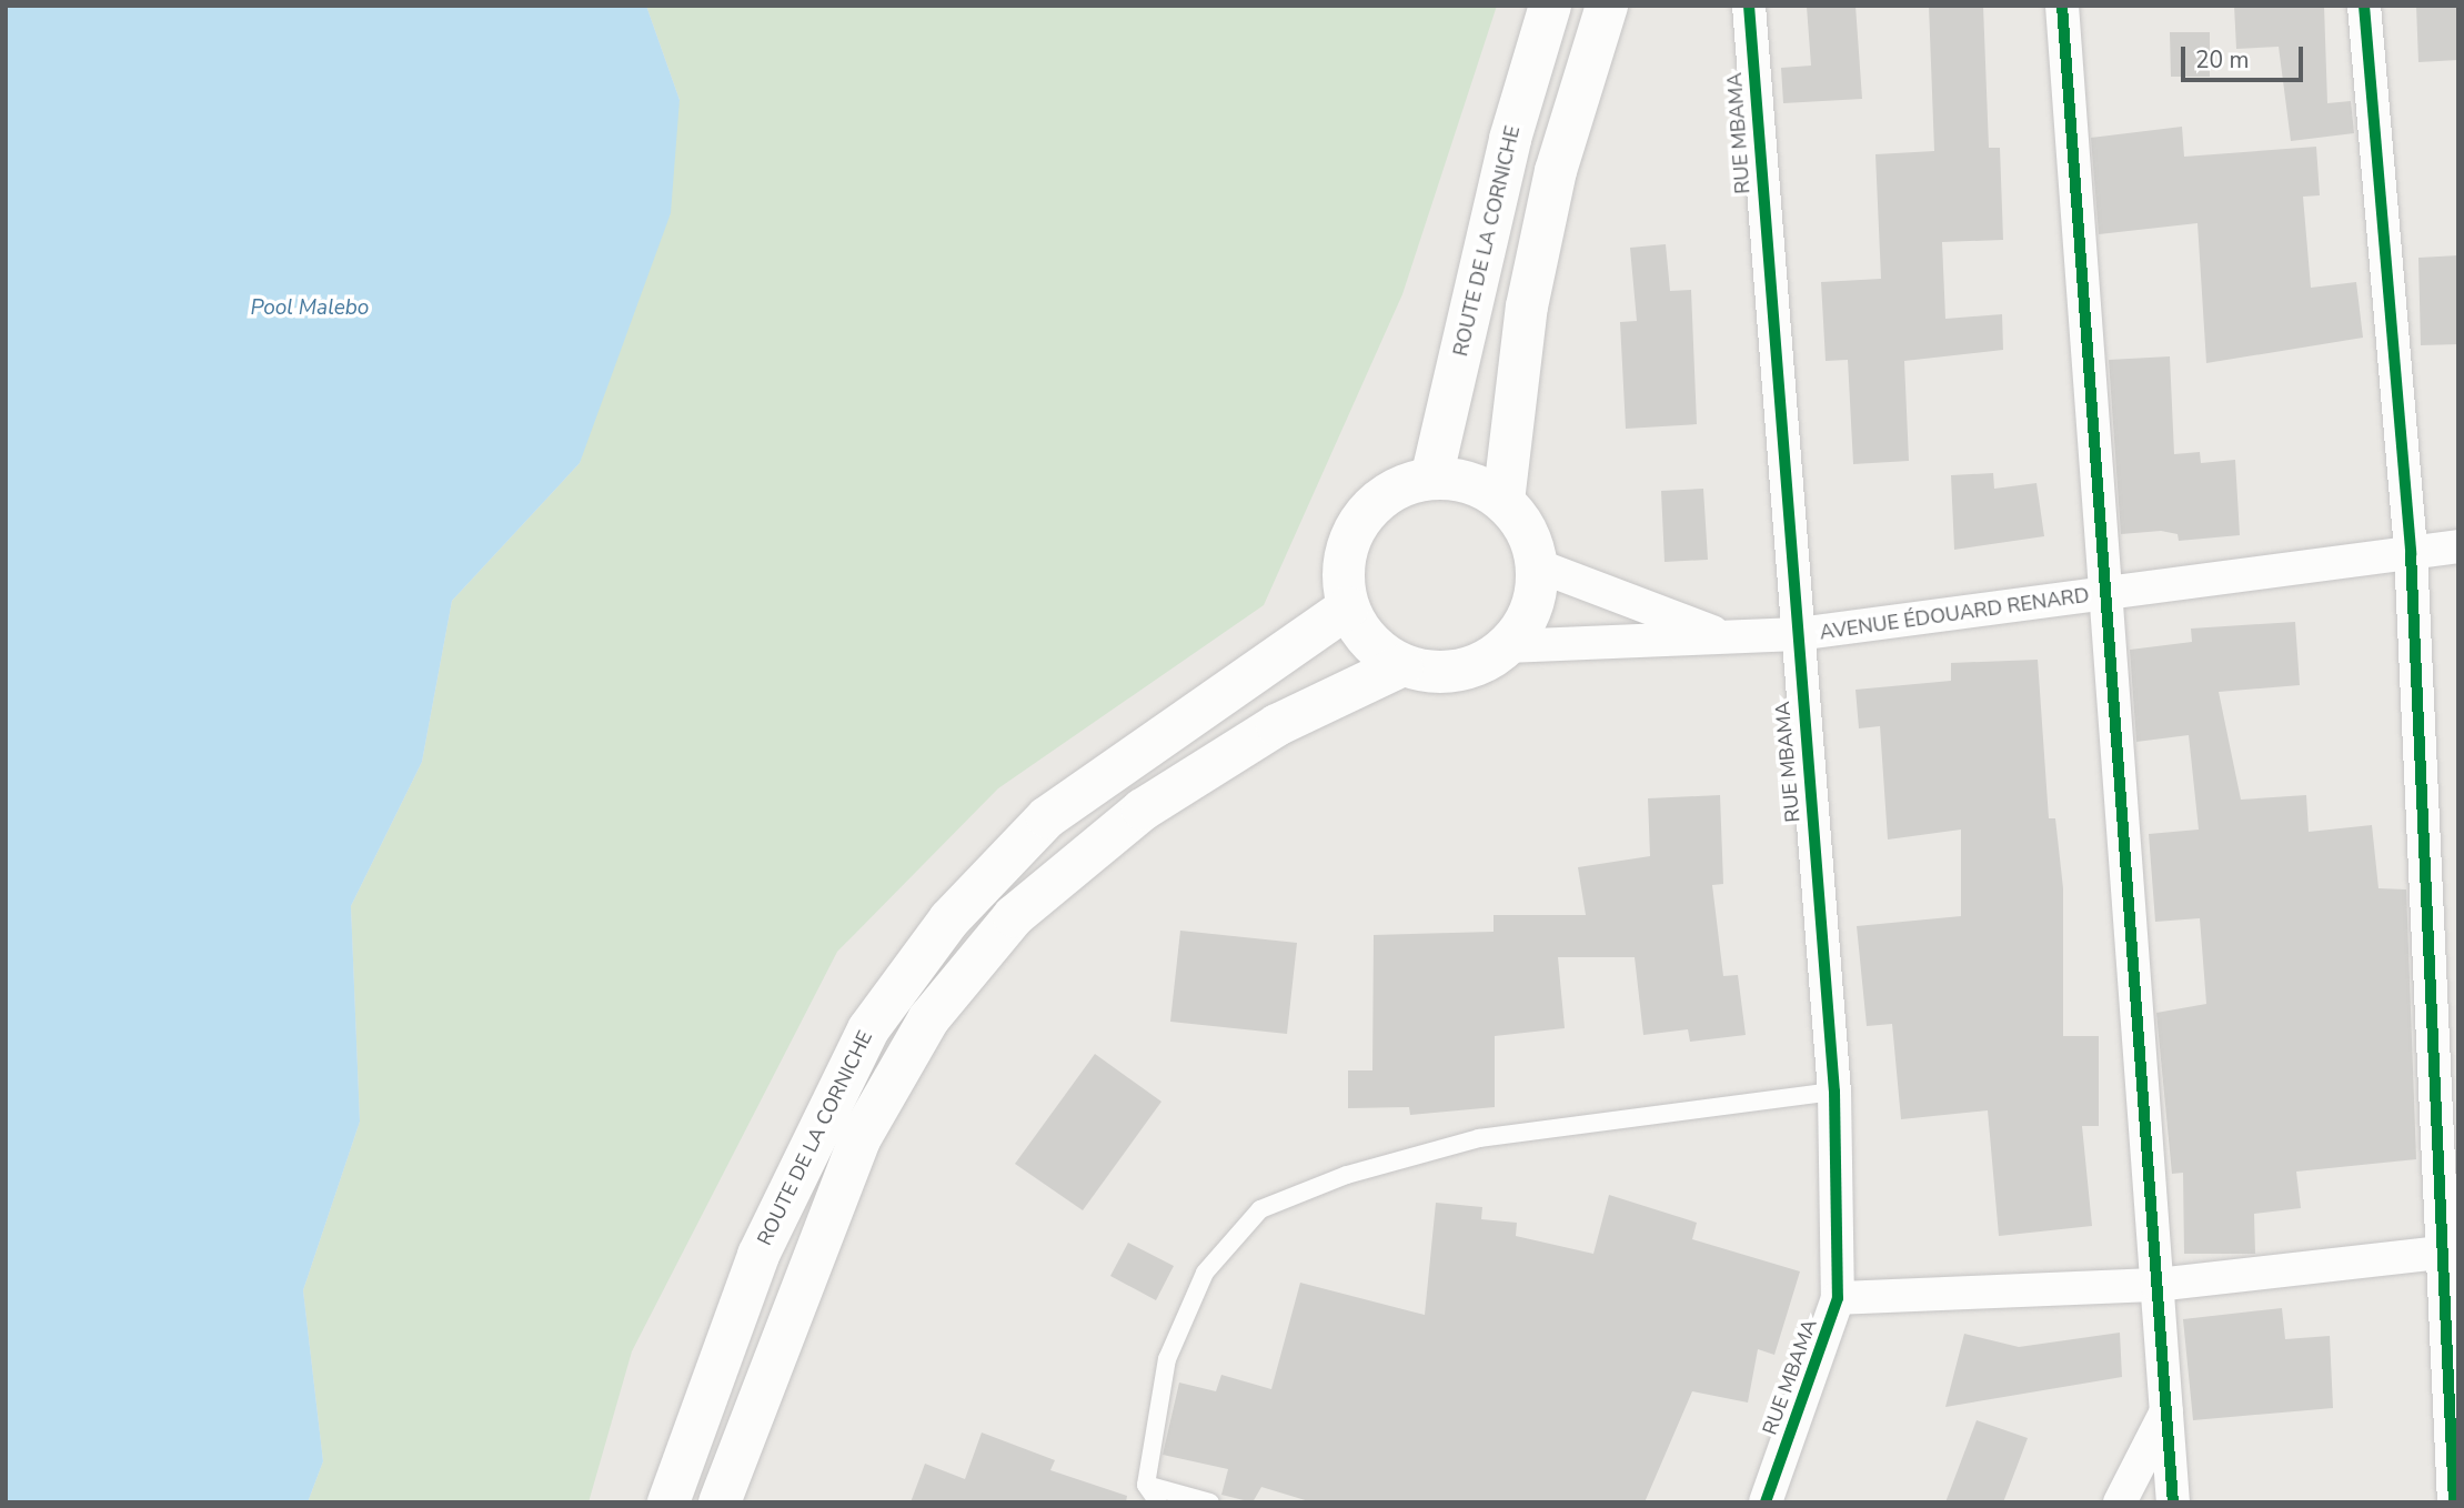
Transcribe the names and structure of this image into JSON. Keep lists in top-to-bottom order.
{
  "streets": {
    "main road": ["ROUTE DE LA CORNICHE"],
    "street": ["RUE MBAMA", "AVENUE ÉDOUARD RENARD"]
  },
  "crossings": [
    ["RUE MBAMA", "AVENUE ÉDOUARD RENARD"],
    ["ROUTE DE LA CORNICHE", "AVENUE ÉDOUARD RENARD"]
  ],
  "water": ["Pool Malebo"],
  "scale_bar": "20 m"
}
